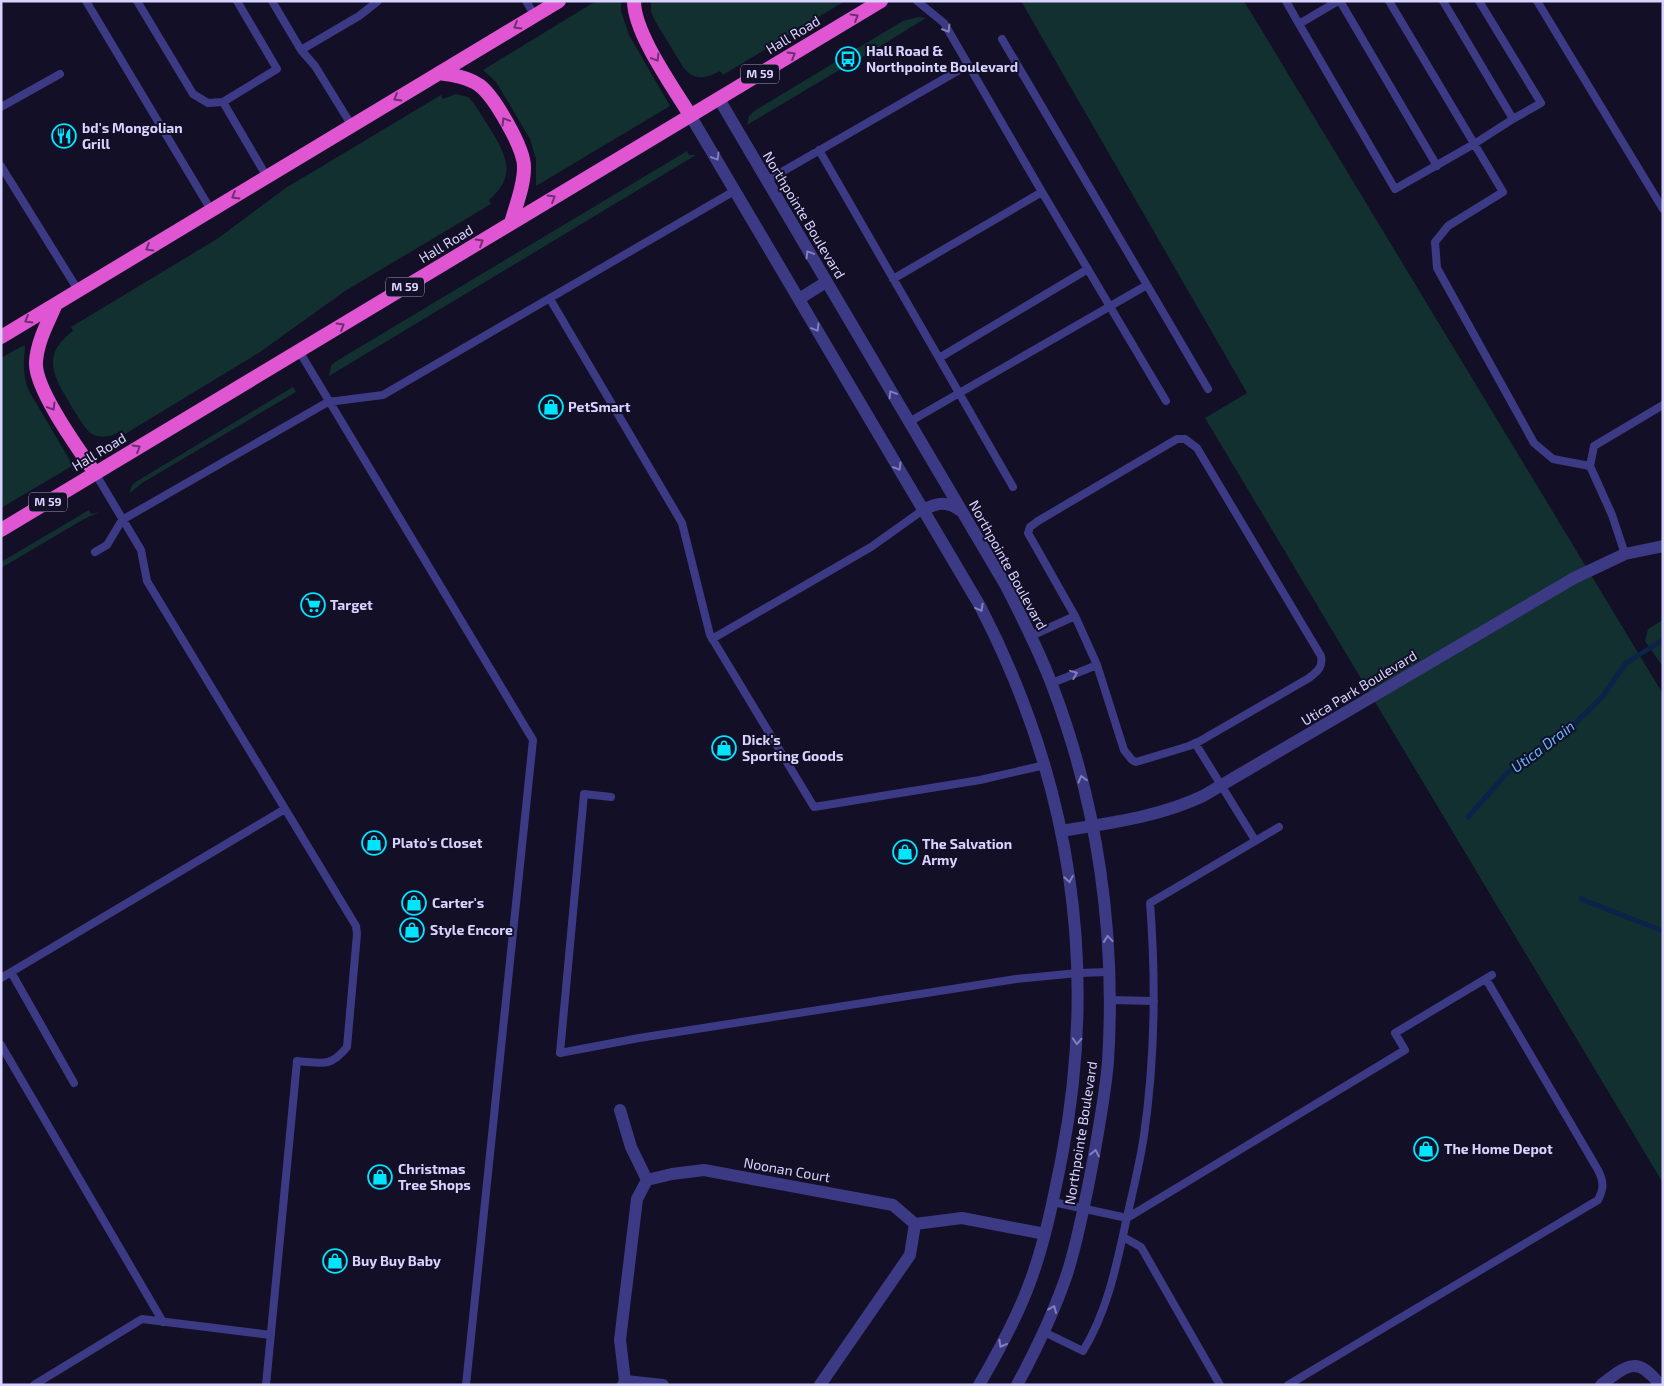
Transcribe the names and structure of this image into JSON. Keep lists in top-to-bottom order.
{
  "streets": {
    "highway": ["Hall Road", "M 59"],
    "street": ["Northpointe Boulevard", "Utica Park Boulevard", "Noonan Court"]
  },
  "crossings": [
    ["Hall Road", "Northpointe Boulevard"],
    ["Northpointe Boulevard", "Utica Park Boulevard"]
  ],
  "one_way": ["Hall Road"],
  "water": ["Utica Drain"],
  "places": {
    "bus stop": ["Hall Road & Northpointe Boulevard"],
    "restaurant": ["bd's Mongolian Grill"],
    "shop": [
      "PetSmart",
      "Dick's Sporting Goods",
      "Plato's Closet",
      "The Salvation Army",
      "Carter's",
      "Style Encore",
      "The Home Depot",
      "Christmas Tree Shops",
      "Buy Buy Baby"
    ],
    "supermarket": ["Target"]
  }
}
